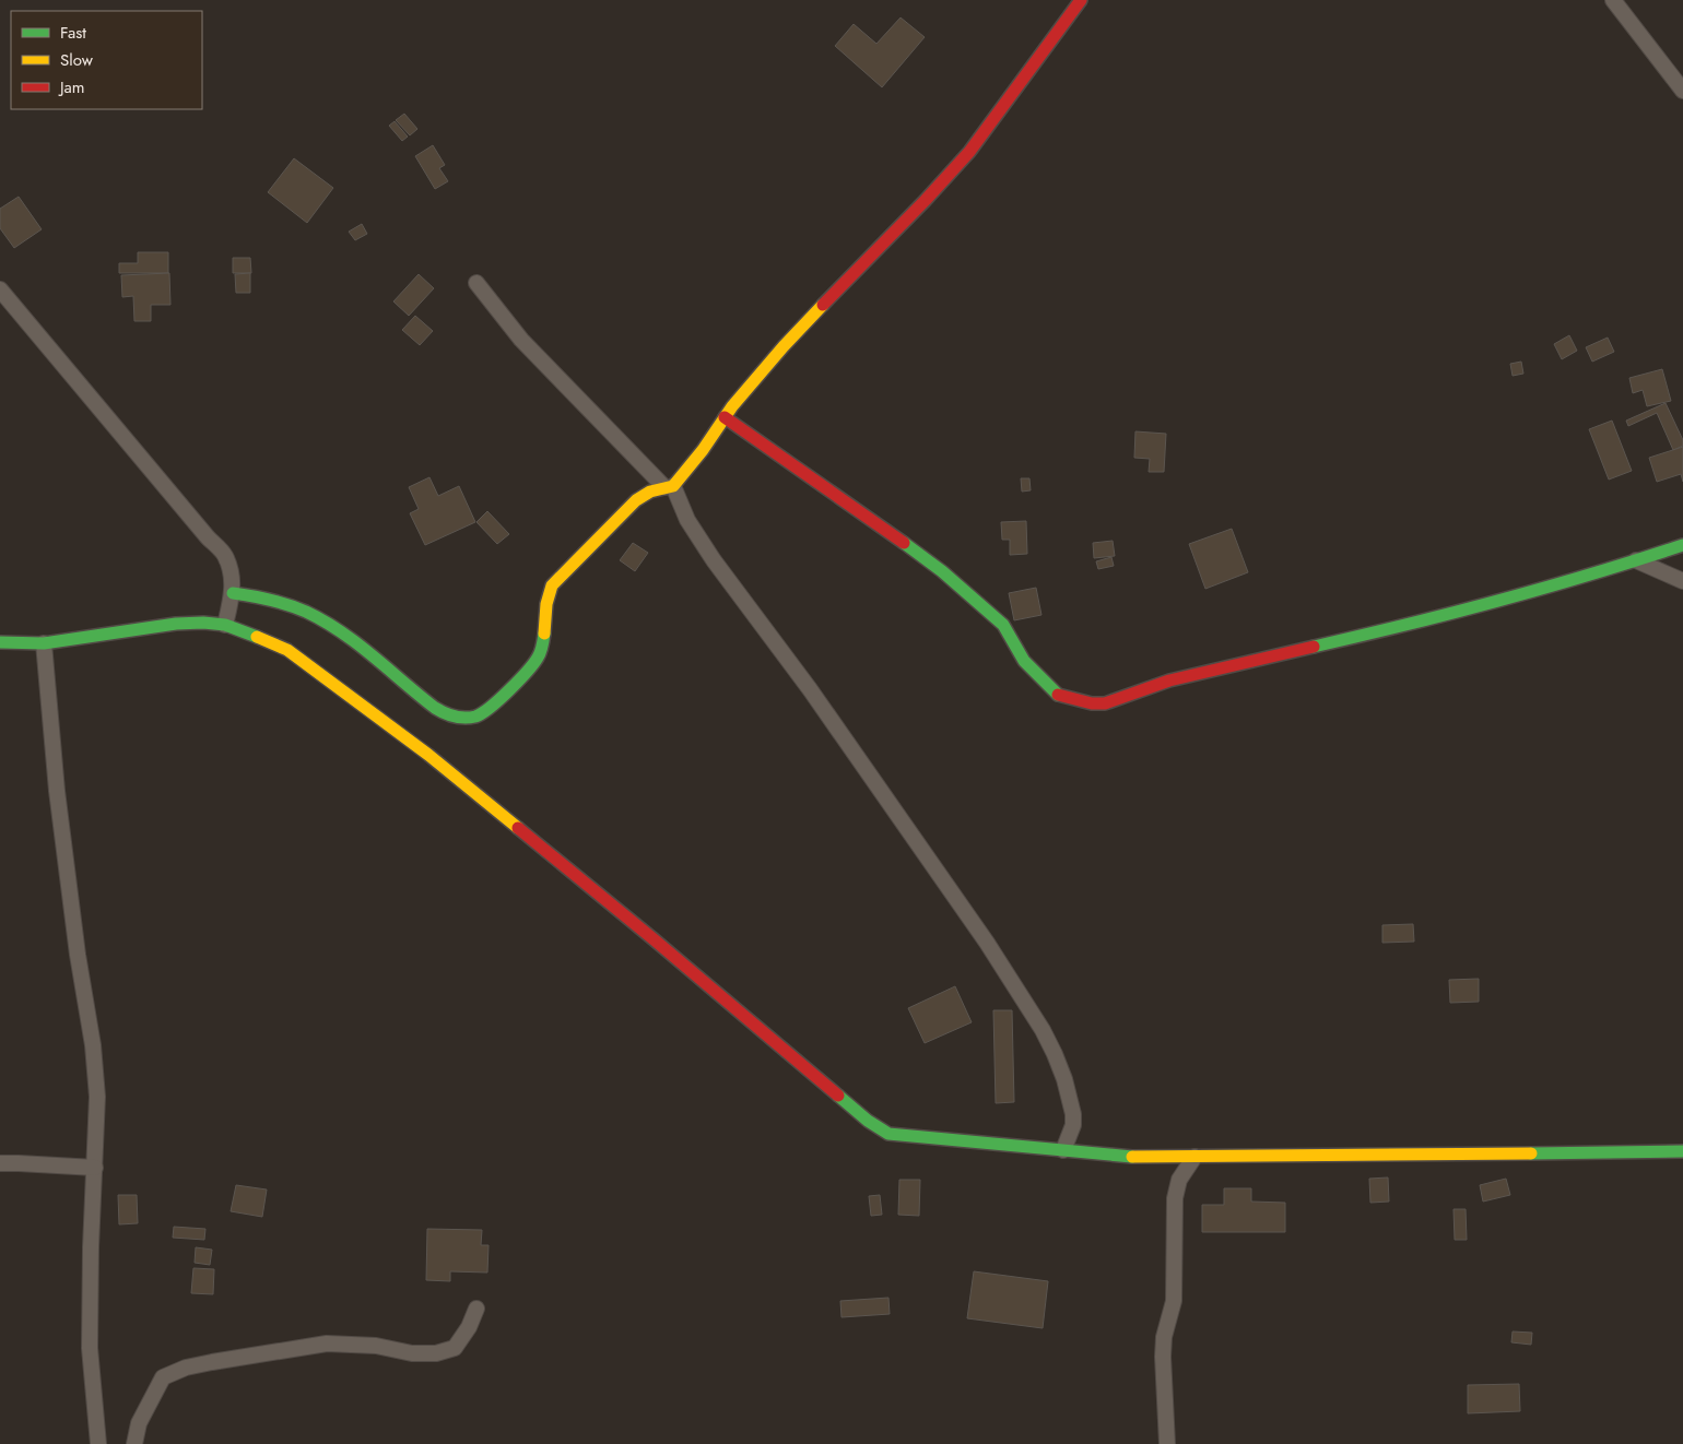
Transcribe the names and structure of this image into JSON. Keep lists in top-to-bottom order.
{
  "legend": ["Fast", "Slow", "Jam"]
}
